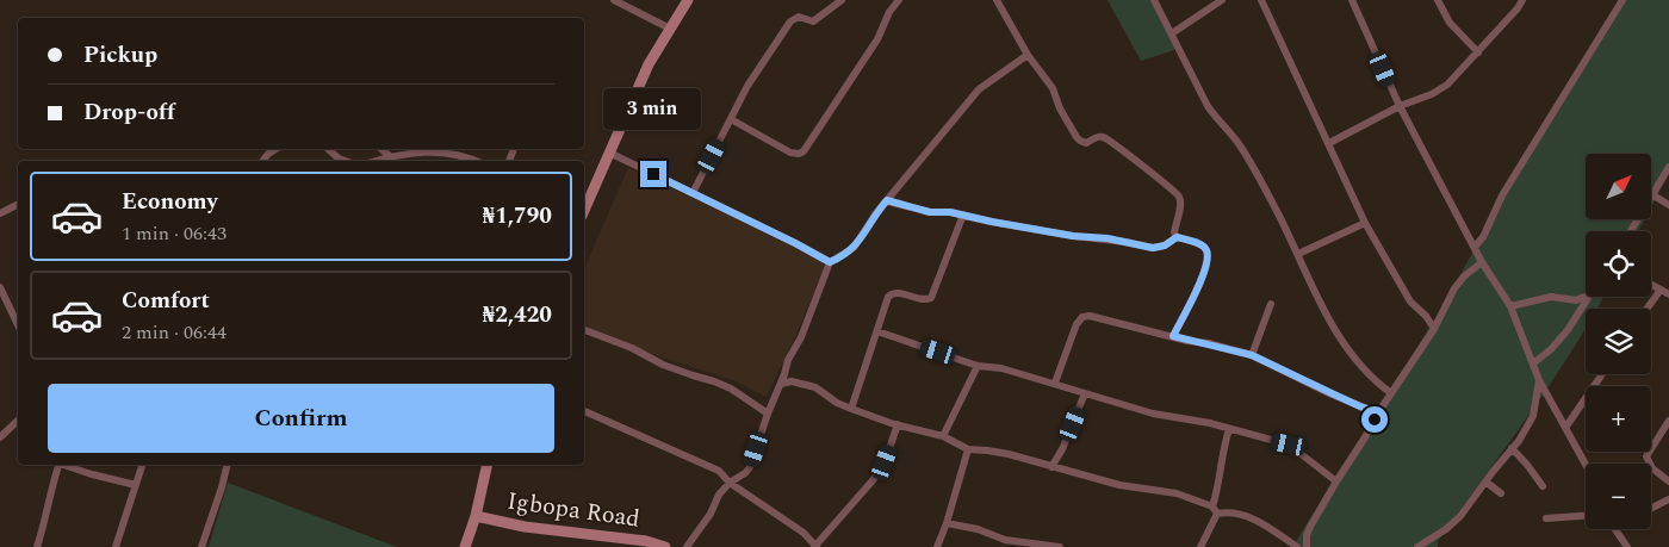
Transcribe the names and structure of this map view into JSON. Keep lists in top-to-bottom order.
{
  "streets": {
    "main road": ["Igbopa Road"]
  },
  "north": "top right",
  "page": {
    "banner": ["Pickup", "Drop-off"],
    "bubble": "3 min",
    "map_buttons": ["+", "−"],
    "list": [
      {
        "name": "Economy",
        "note": "1 min · 06:43",
        "value": "₦1,790"
      },
      {
        "name": "Comfort",
        "note": "2 min · 06:44",
        "value": "₦2,420"
      }
    ],
    "buttons": "Confirm"
  }
}
